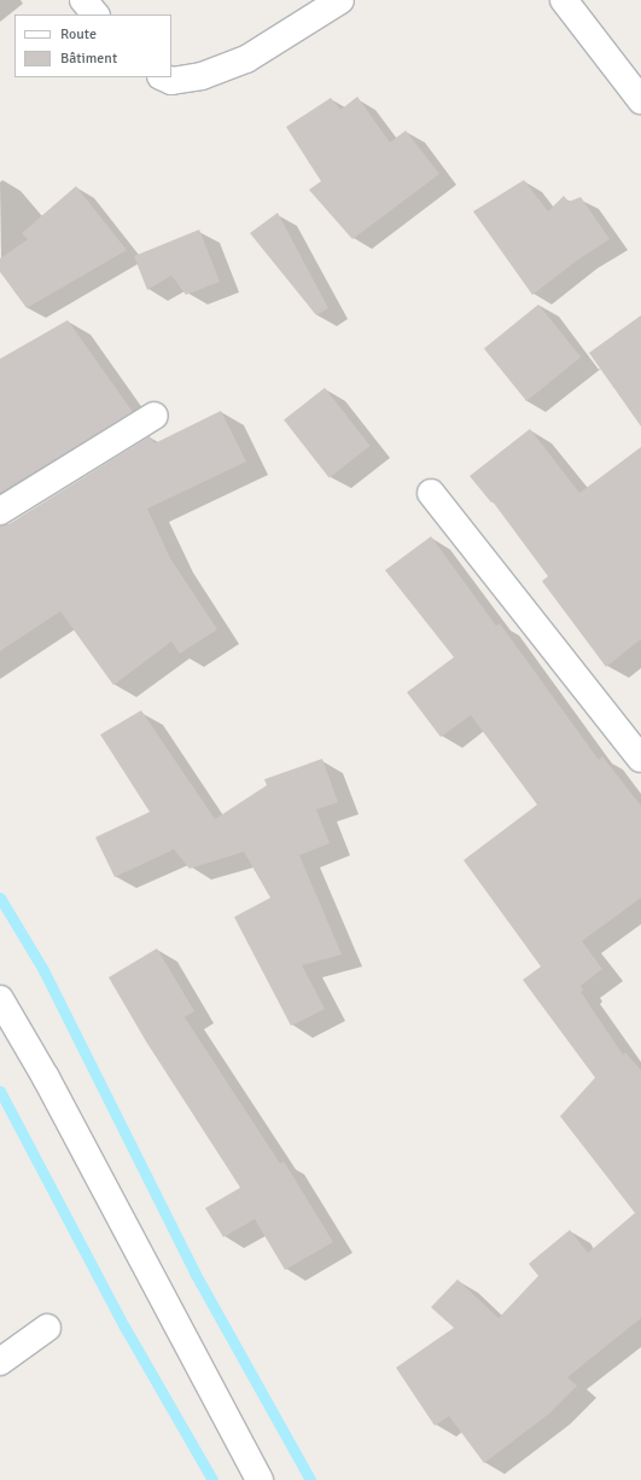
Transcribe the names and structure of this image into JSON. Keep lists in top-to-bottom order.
{
  "legend": ["Route", "Bâtiment"]
}
